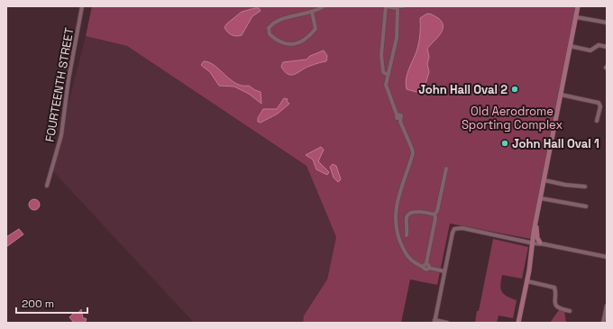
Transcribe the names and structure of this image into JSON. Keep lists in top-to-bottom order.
{
  "streets": {
    "street": ["FOURTEENTH STREET"]
  },
  "parks": ["Old Aerodrome Sporting Complex"],
  "places": ["John Hall Oval 2", "John Hall Oval 1"],
  "scale_bar": "200 m"
}
